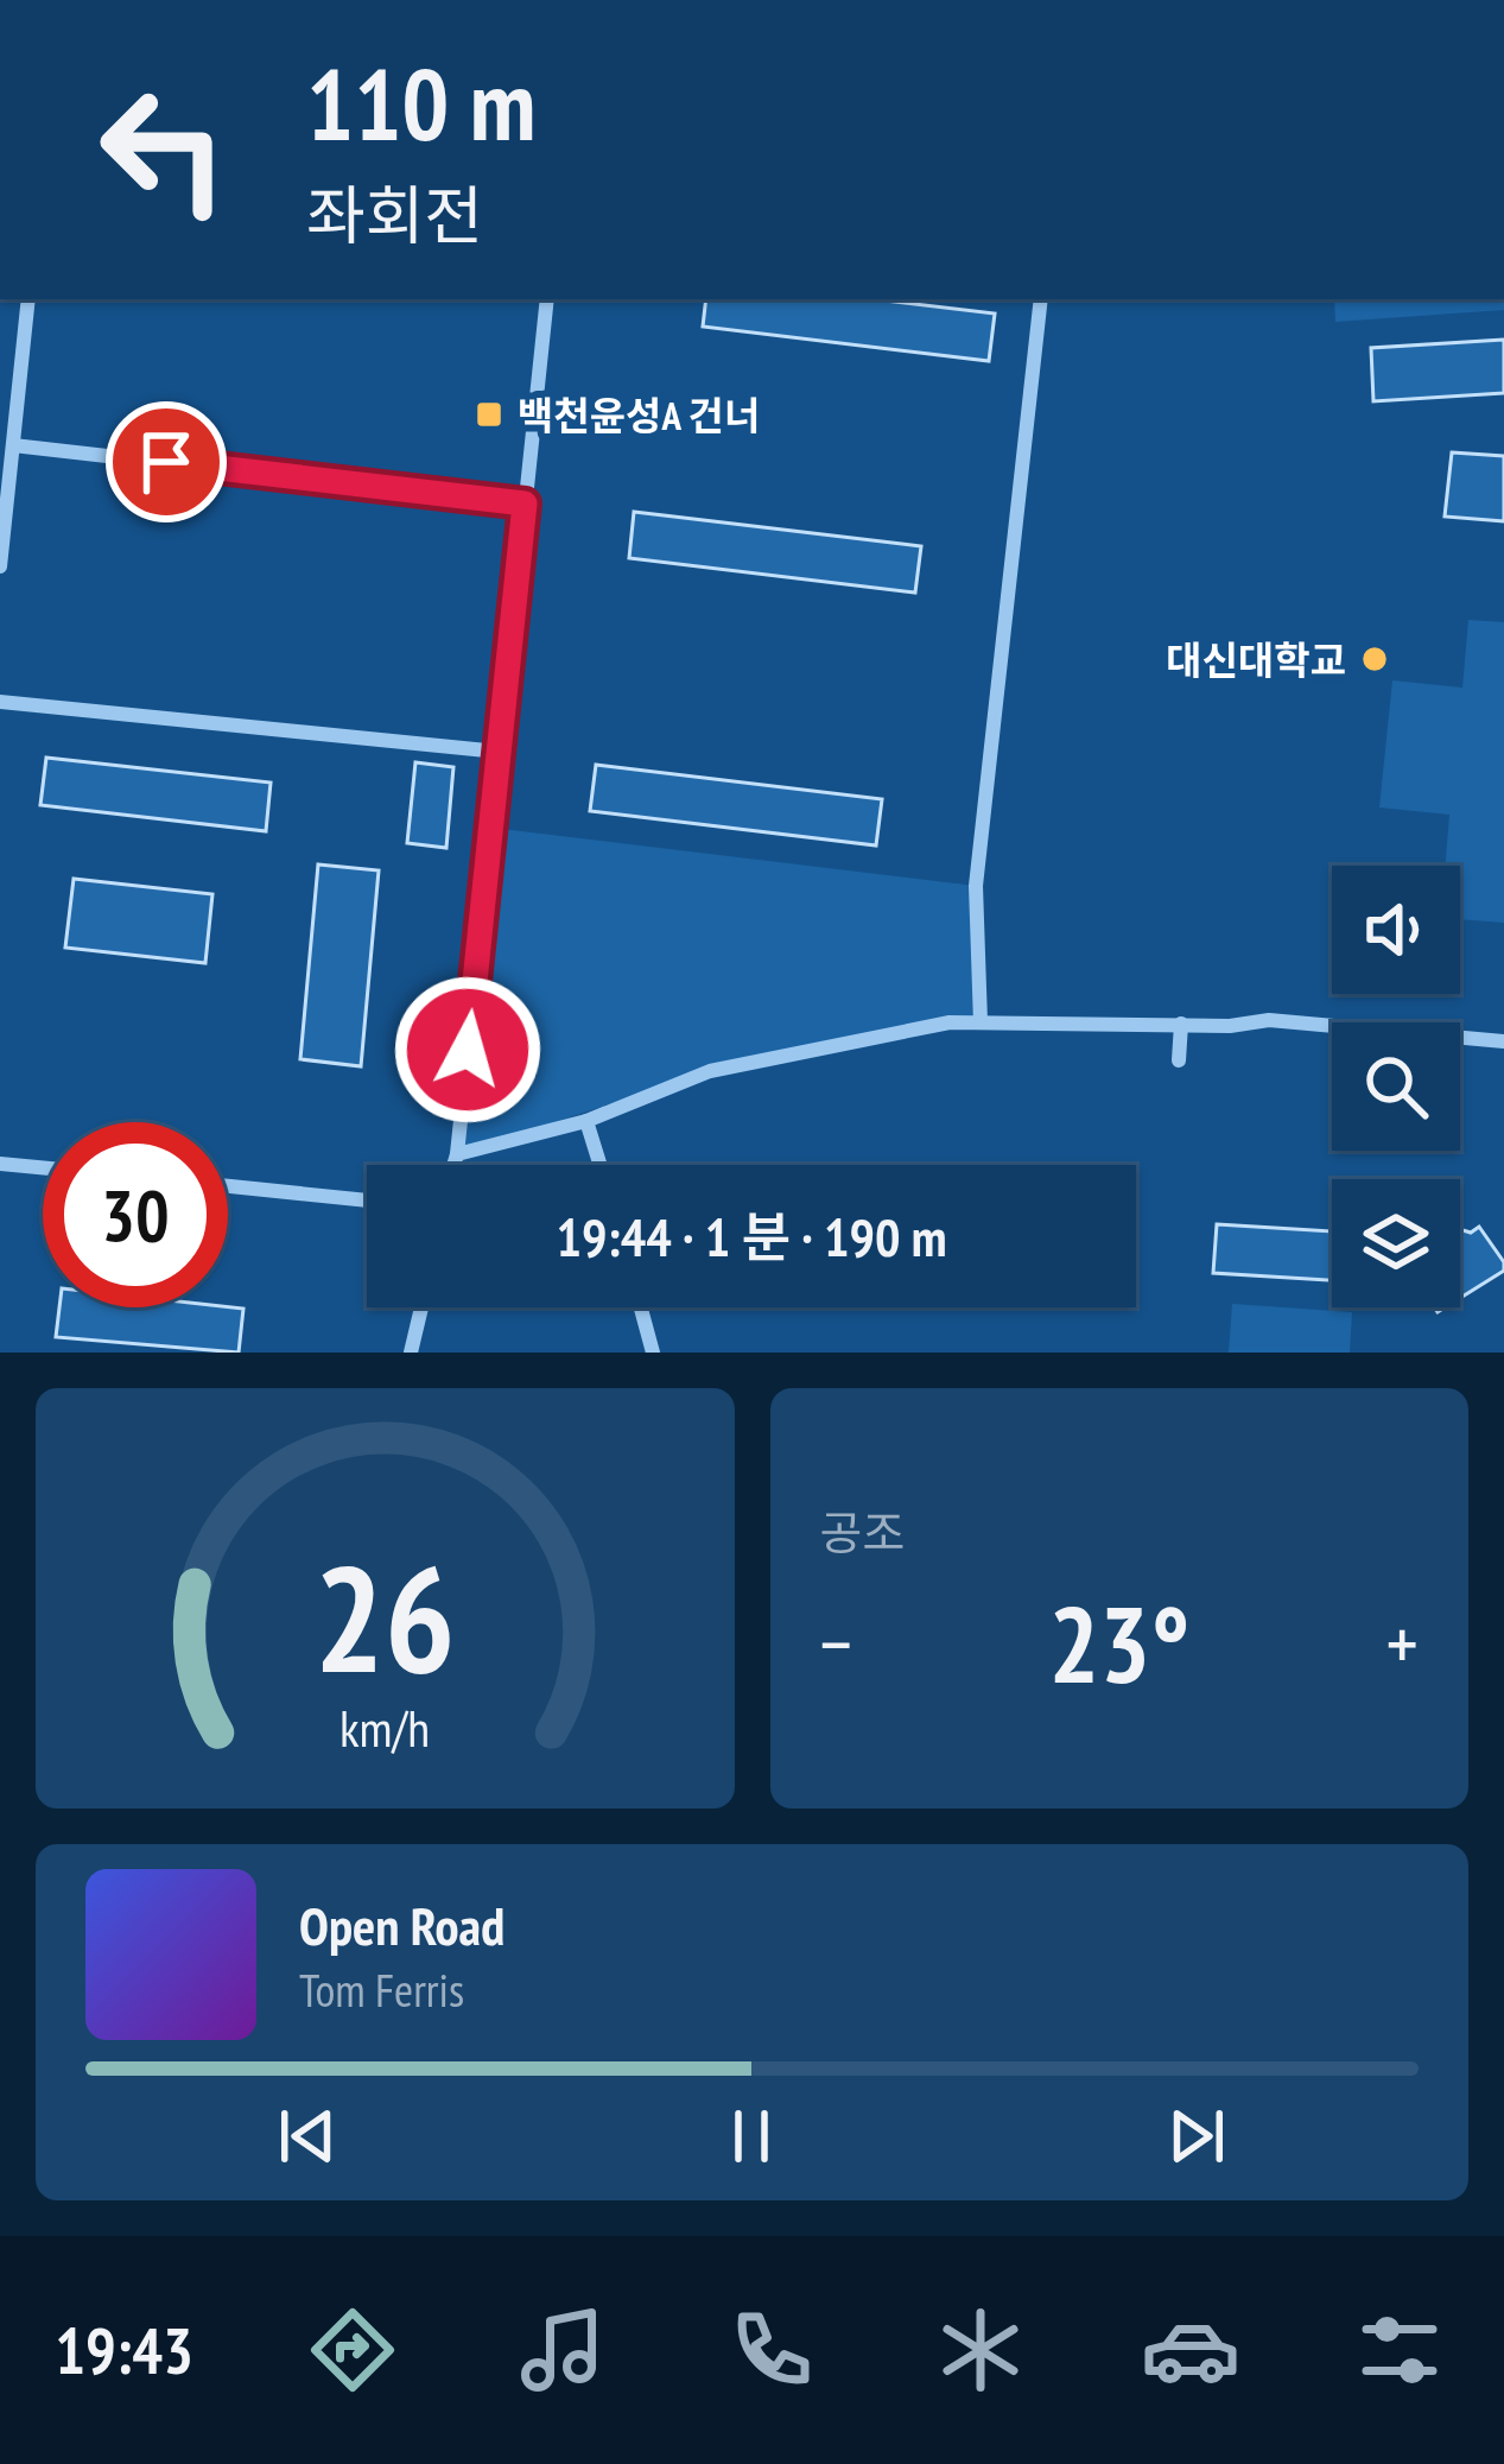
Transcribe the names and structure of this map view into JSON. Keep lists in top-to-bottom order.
{
  "places": {
    "transit": ["백천윤성A 건너"],
    "other": ["대신대학교"]
  },
  "page": {
    "turn": ["110 m", "좌회전"],
    "limit": "30",
    "trip": "19:44 · 1 분 · 190 m",
    "tile": "공조",
    "heat": ["−", "23°", "+"],
    "song": ["Open Road", "Tom Ferris"],
    "tabs": "19:43",
    "gauge": ["26", "km/h"]
  }
}
